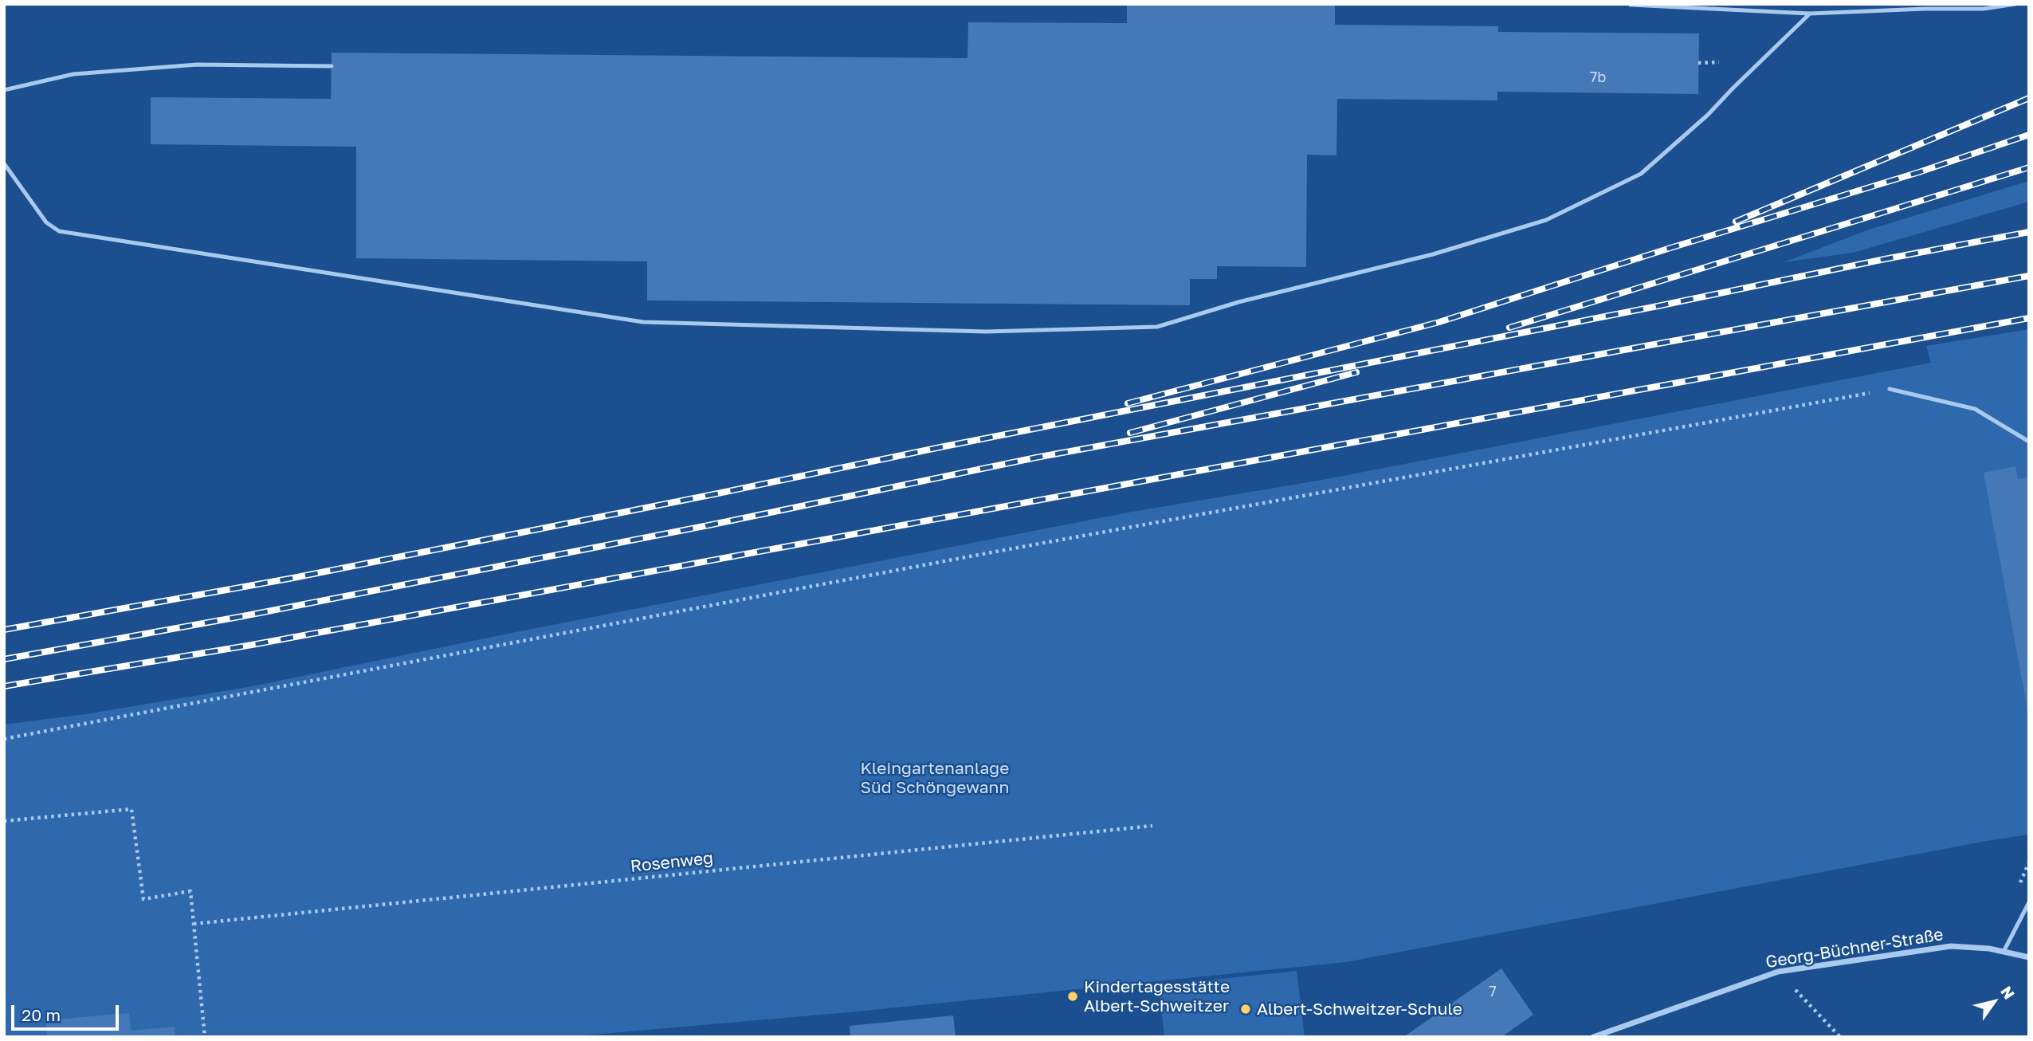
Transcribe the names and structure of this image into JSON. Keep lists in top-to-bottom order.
{
  "streets": {
    "street": ["Georg-Büchner-Straße"],
    "path": ["Rosenweg"]
  },
  "parks": ["Kleingartenanlage Süd Schöngewann"],
  "places": ["Kindertagesstätte Albert-Schweitzer", "Albert-Schweitzer-Schule"],
  "house_numbers": ["7b", "7"],
  "scale_bar": "20 m",
  "north": "top right"
}
